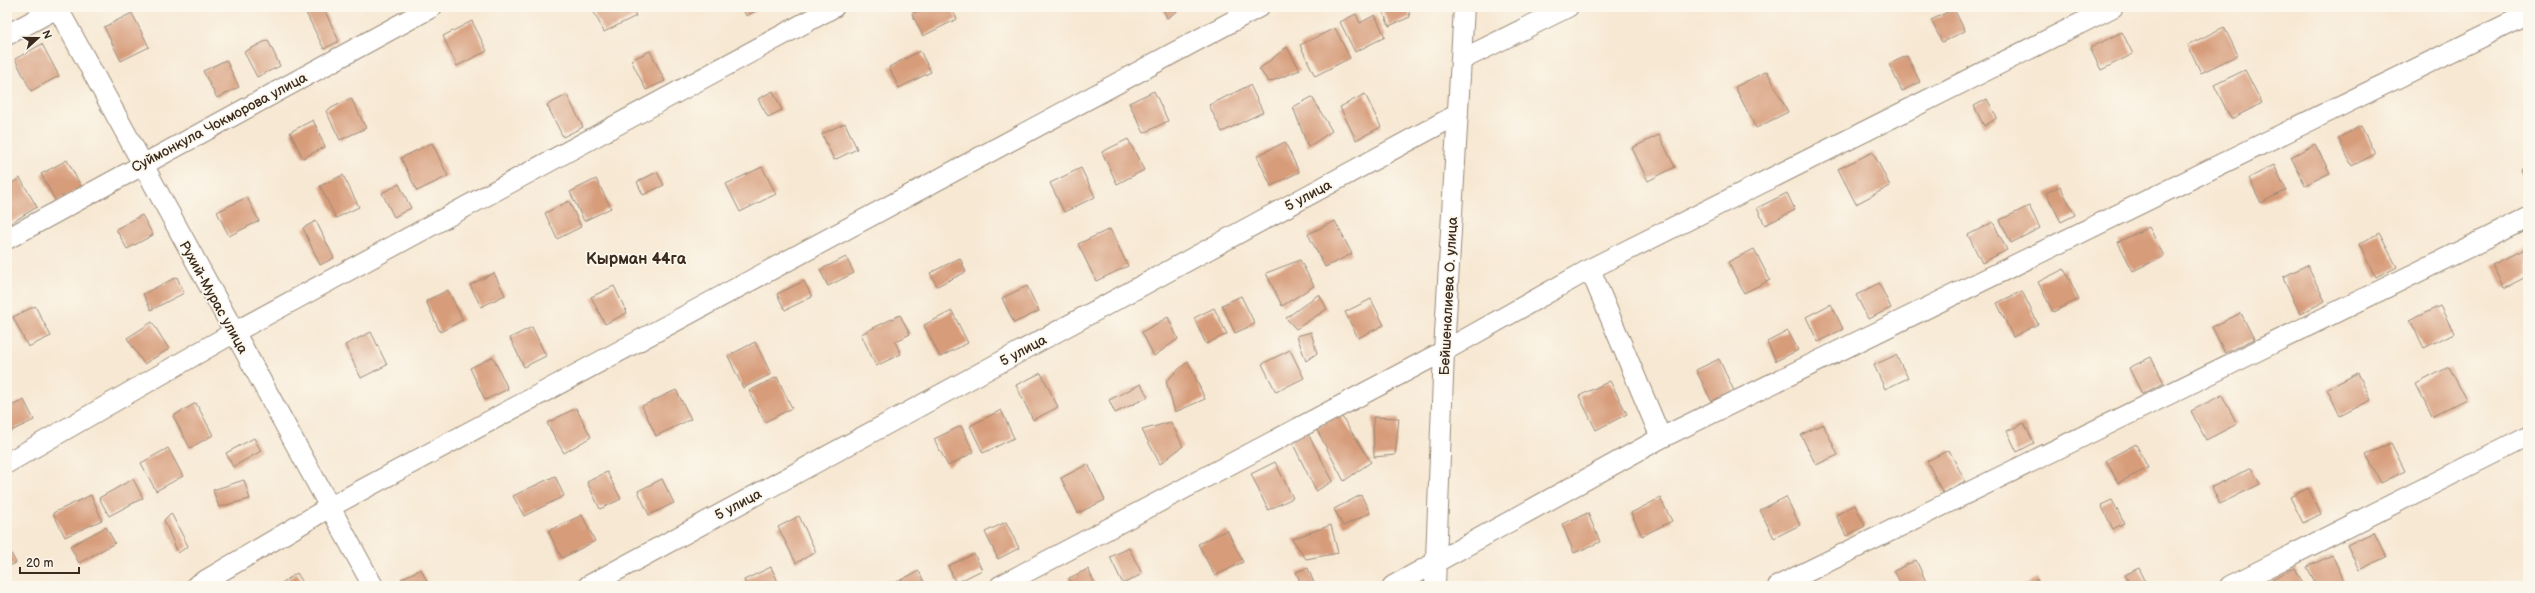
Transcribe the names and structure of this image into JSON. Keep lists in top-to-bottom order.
{
  "streets": {
    "street": [
      "Суймонкула Чокморова улица",
      "5 улица",
      "Бейшеналиева О. улица",
      "Рухий-Мурас улица"
    ]
  },
  "crossings": [
    ["Суймонкула Чокморова улица", "Рухий-Мурас улица"],
    ["5 улица", "Бейшеналиева О. улица"]
  ],
  "districts": ["Кырман 44га"],
  "scale_bar": "20 m",
  "north": "right"
}
